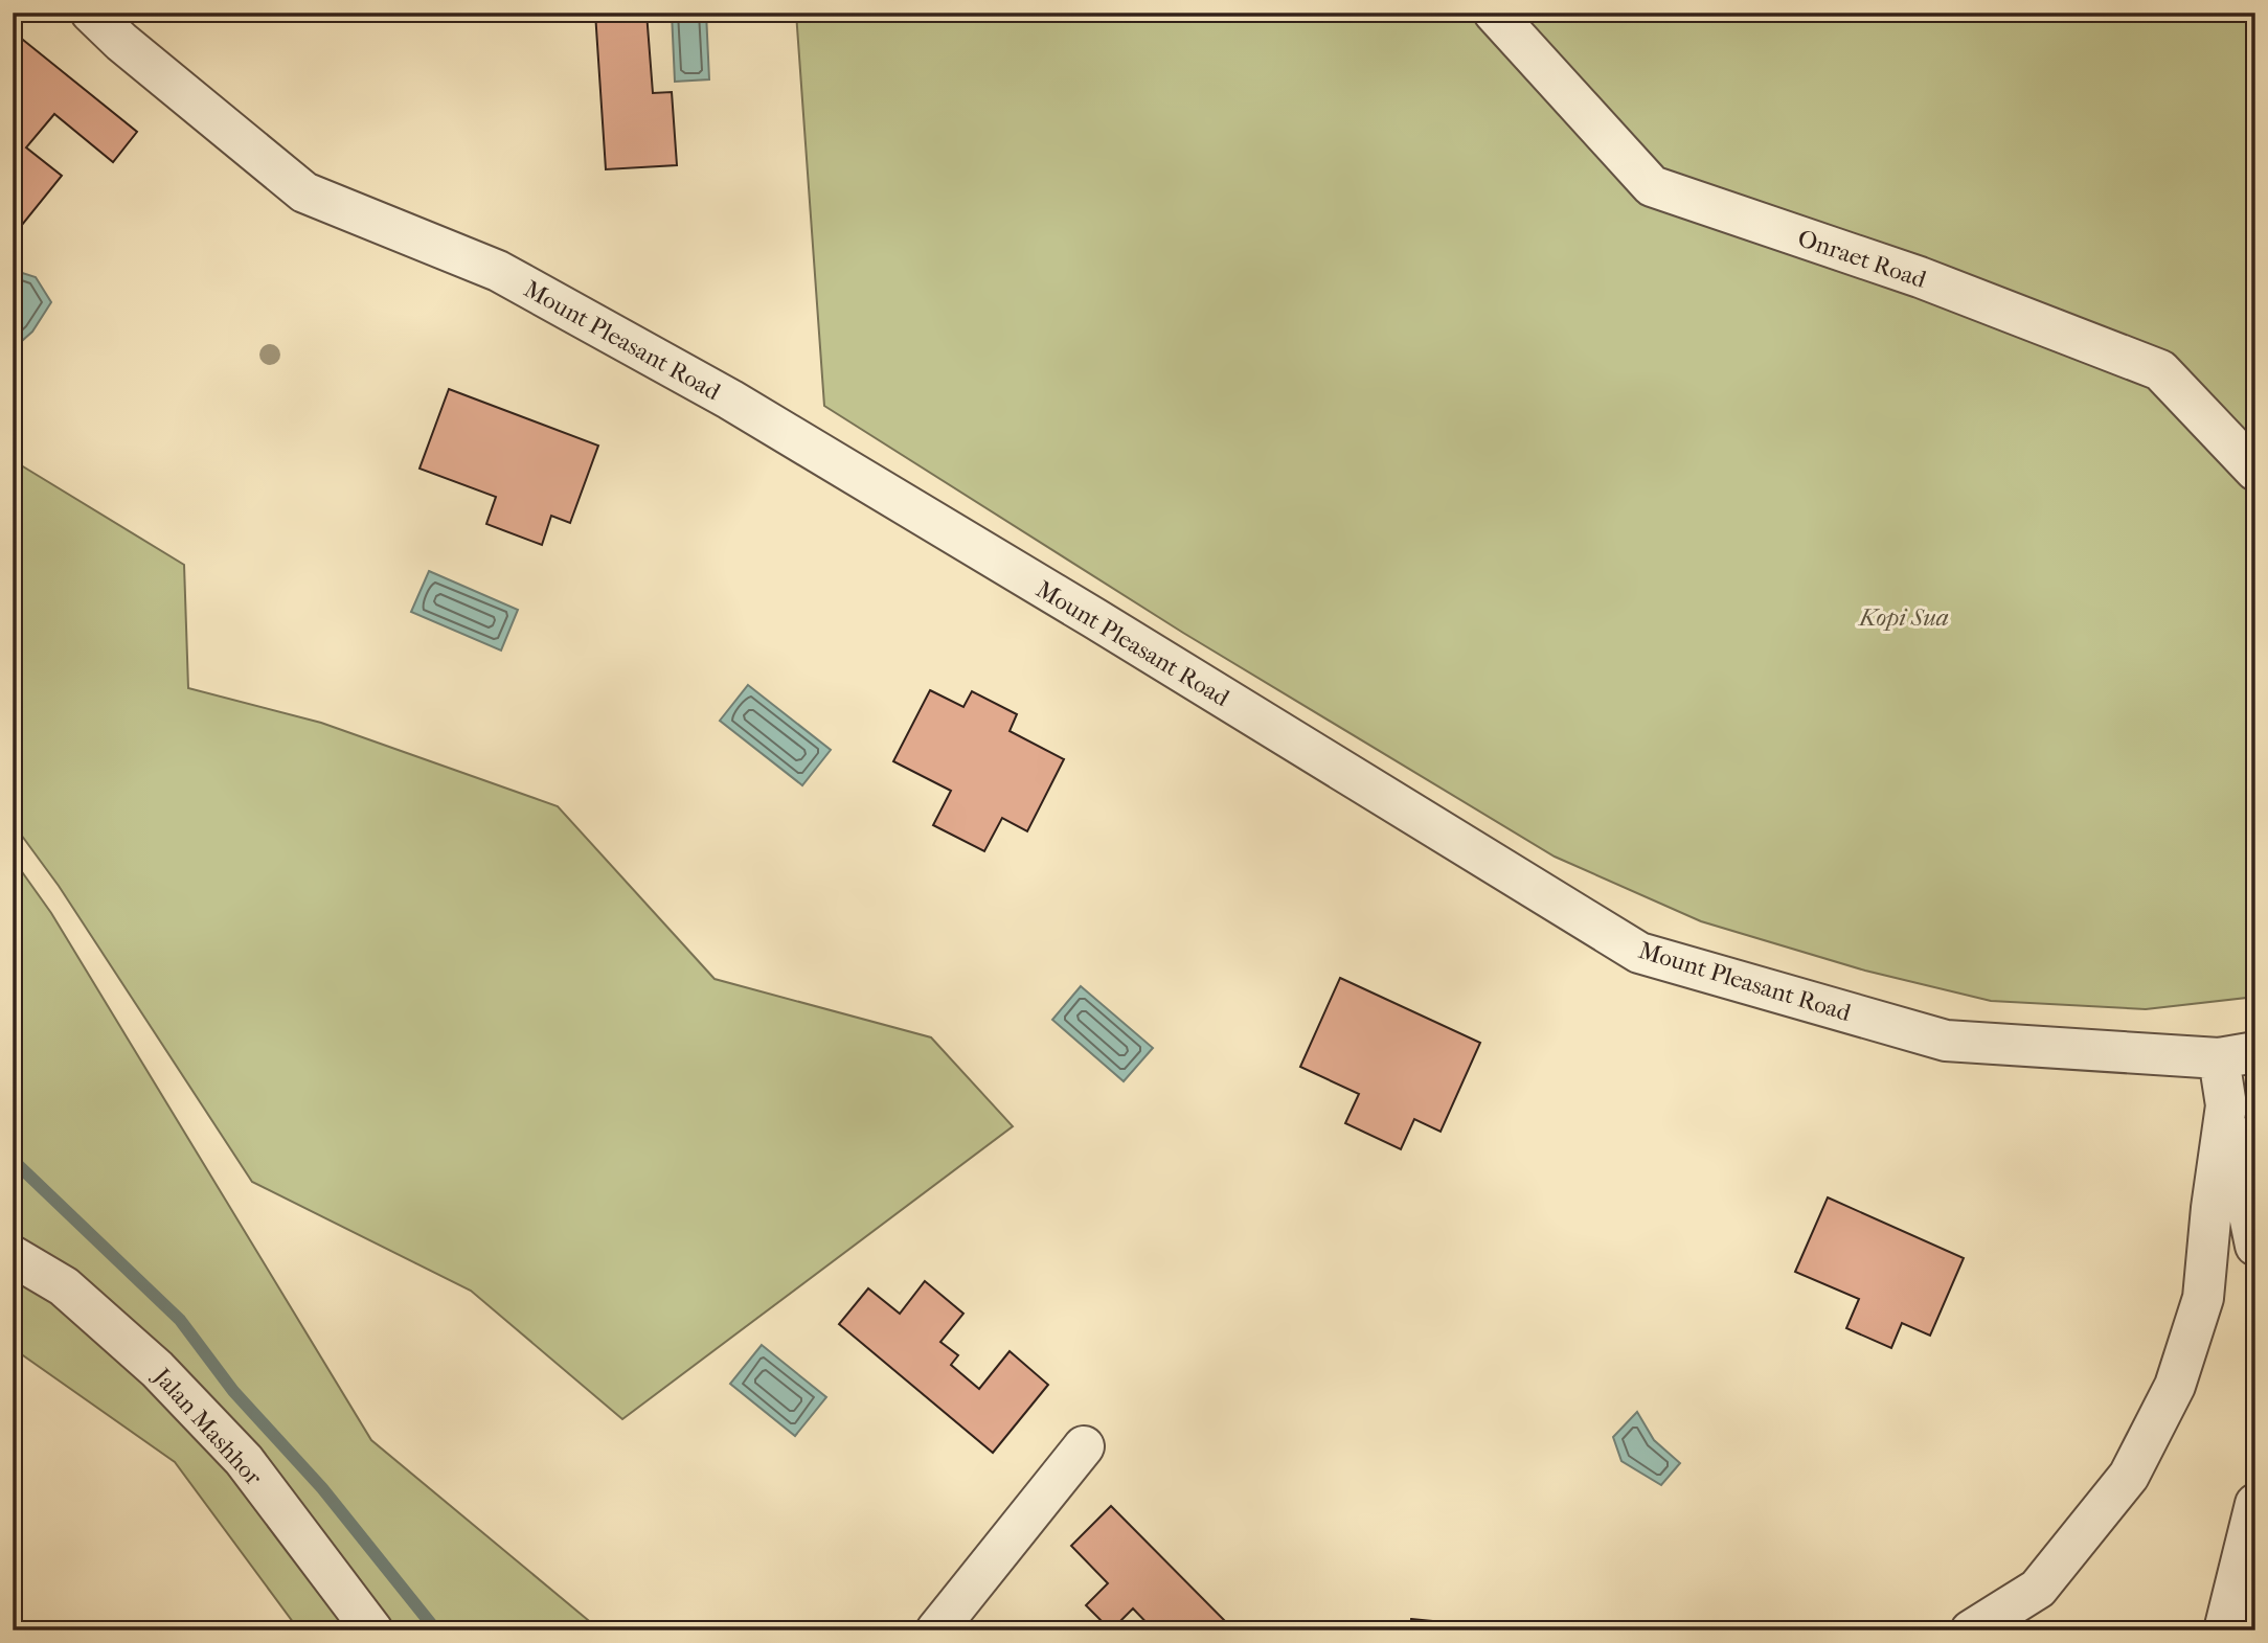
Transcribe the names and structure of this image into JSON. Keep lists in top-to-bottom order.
{
  "streets": {
    "street": ["Onraet Road", "Mount Pleasant Road", "Jalan Mashhor"]
  },
  "parks": ["Kopi Sua"]
}
